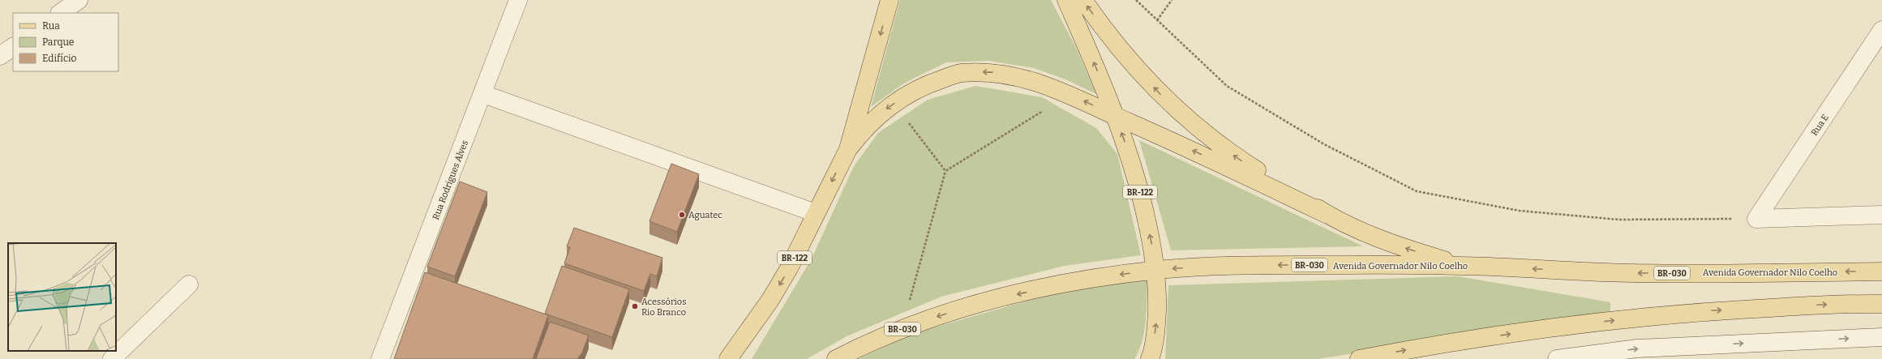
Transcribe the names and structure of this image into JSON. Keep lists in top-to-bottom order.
{
  "streets": {
    "main road": ["BR-122", "BR-030", "Avenida Governador Nilo Coelho"],
    "street": ["Rua E", "Rua Rodrigues Alves"]
  },
  "crossings": [
    ["BR-122", "Avenida Governador Nilo Coelho"]
  ],
  "places": ["Aguatec", "Acessórios Rio Branco"],
  "legend": ["Rua", "Parque", "Edifício"]
}
